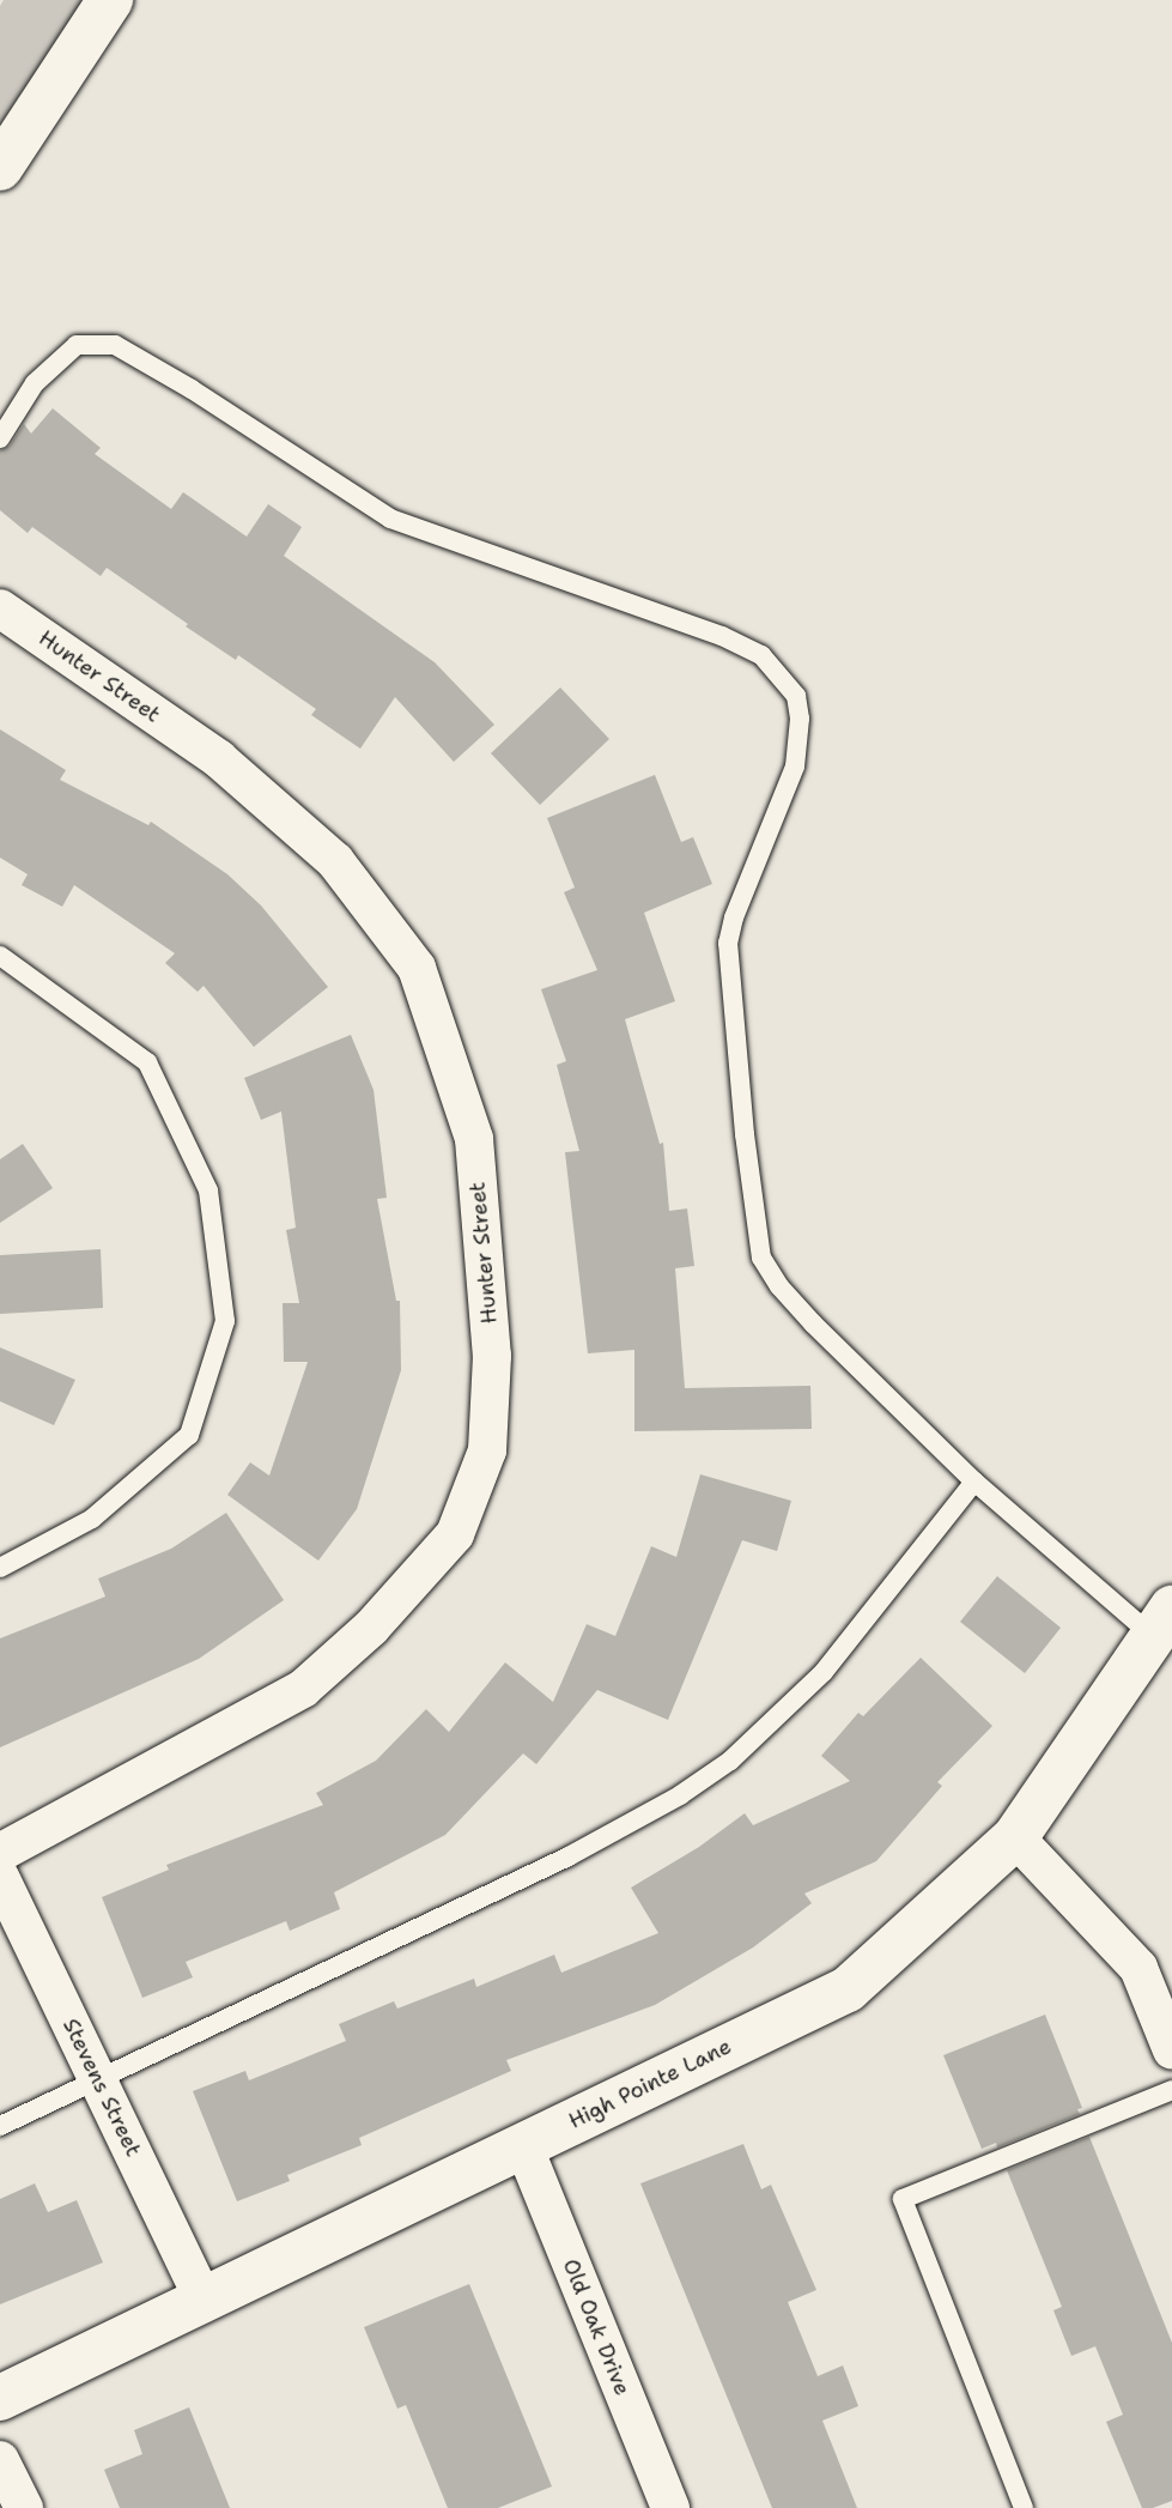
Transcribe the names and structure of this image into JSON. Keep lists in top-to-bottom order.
{
  "streets": {
    "street": [
      "Hunter Street",
      "High Pointe Lane",
      "Stevens Street",
      "Old Oak Drive"
    ]
  },
  "crossings": [
    ["High Pointe Lane", "Stevens Street"],
    ["High Pointe Lane", "Old Oak Drive"]
  ]
}
